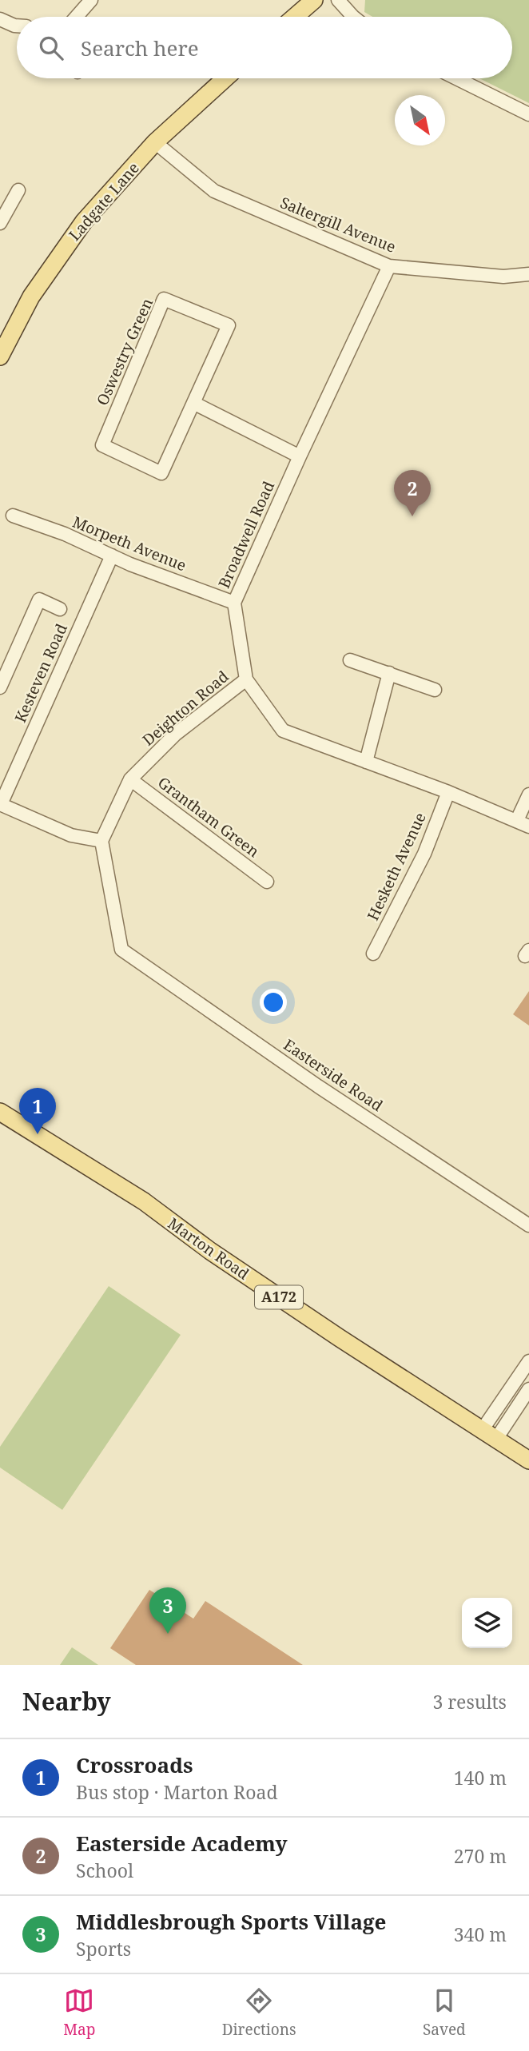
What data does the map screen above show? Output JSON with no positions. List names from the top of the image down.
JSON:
{
  "streets": {
    "main road": ["Ladgate Lane", "Marton Road", "A172"],
    "street": [
      "Saltergill Avenue",
      "Oswestry Green",
      "Broadwell Road",
      "Morpeth Avenue",
      "Kesteven Road",
      "Deighton Road",
      "Grantham Green",
      "Hesketh Avenue",
      "Easterside Road"
    ]
  },
  "crossings": [
    ["Ladgate Lane", "Saltergill Avenue"],
    ["Saltergill Avenue", "Broadwell Road"],
    ["Broadwell Road", "Morpeth Avenue"],
    ["Broadwell Road", "Deighton Road"],
    ["Broadwell Road", "Hesketh Avenue"],
    ["Morpeth Avenue", "Kesteven Road"],
    ["Deighton Road", "Grantham Green"],
    ["Deighton Road", "Easterside Road"]
  ],
  "north": "bottom right",
  "page": {
    "search": "Search here",
    "pins": ["2", "1", "3"],
    "heading": ["Nearby", "3 results"],
    "list": [
      {
        "mark": "1",
        "name": "Crossroads",
        "note": "Bus stop · Marton Road",
        "value": "140 m"
      },
      {
        "mark": "2",
        "name": "Easterside Academy",
        "note": "School",
        "value": "270 m"
      },
      {
        "mark": "3",
        "name": "Middlesbrough Sports Village",
        "note": "Sports",
        "value": "340 m"
      }
    ],
    "nav": ["Map", "Directions", "Saved"]
  }
}
